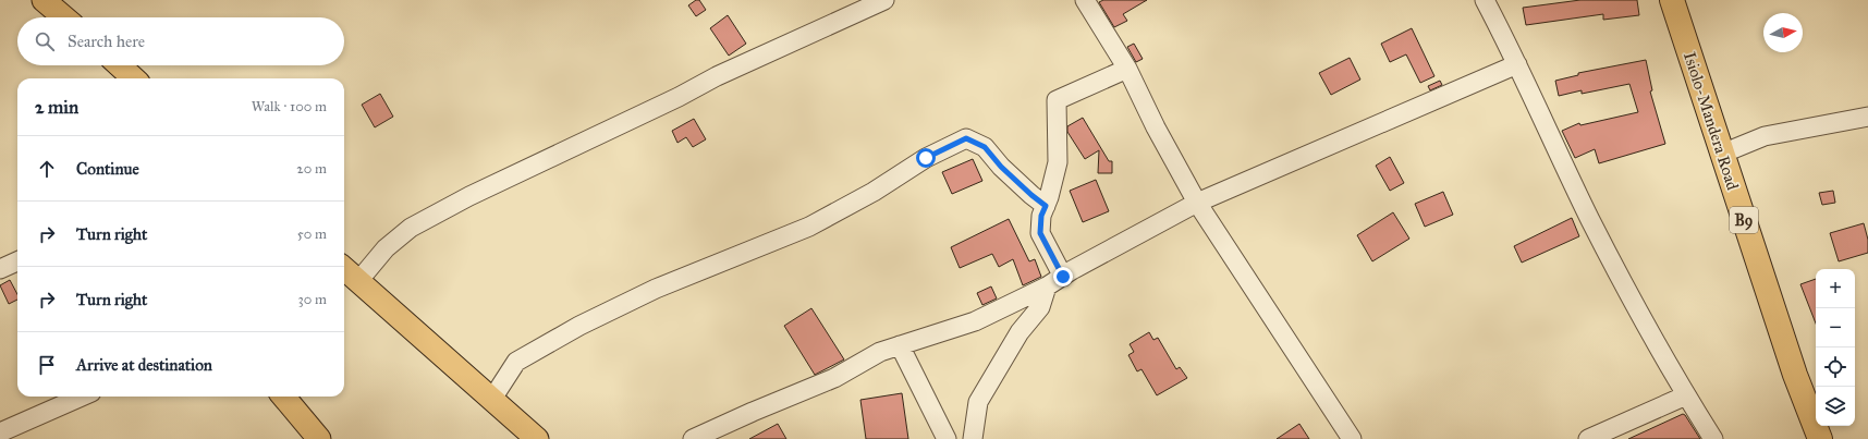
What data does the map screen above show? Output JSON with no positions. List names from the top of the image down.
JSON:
{
  "streets": {
    "highway": ["Isiolo-Mandera Road", "B9"]
  },
  "north": "right",
  "page": {
    "search": "Search here",
    "heading": ["2 min", "Walk · 100 m"],
    "list": [
      ["Continue", "20 m"],
      ["Turn right", "50 m"],
      ["Turn right", "30 m"],
      "Arrive at destination"
    ],
    "map_buttons": ["+", "−"]
  }
}
